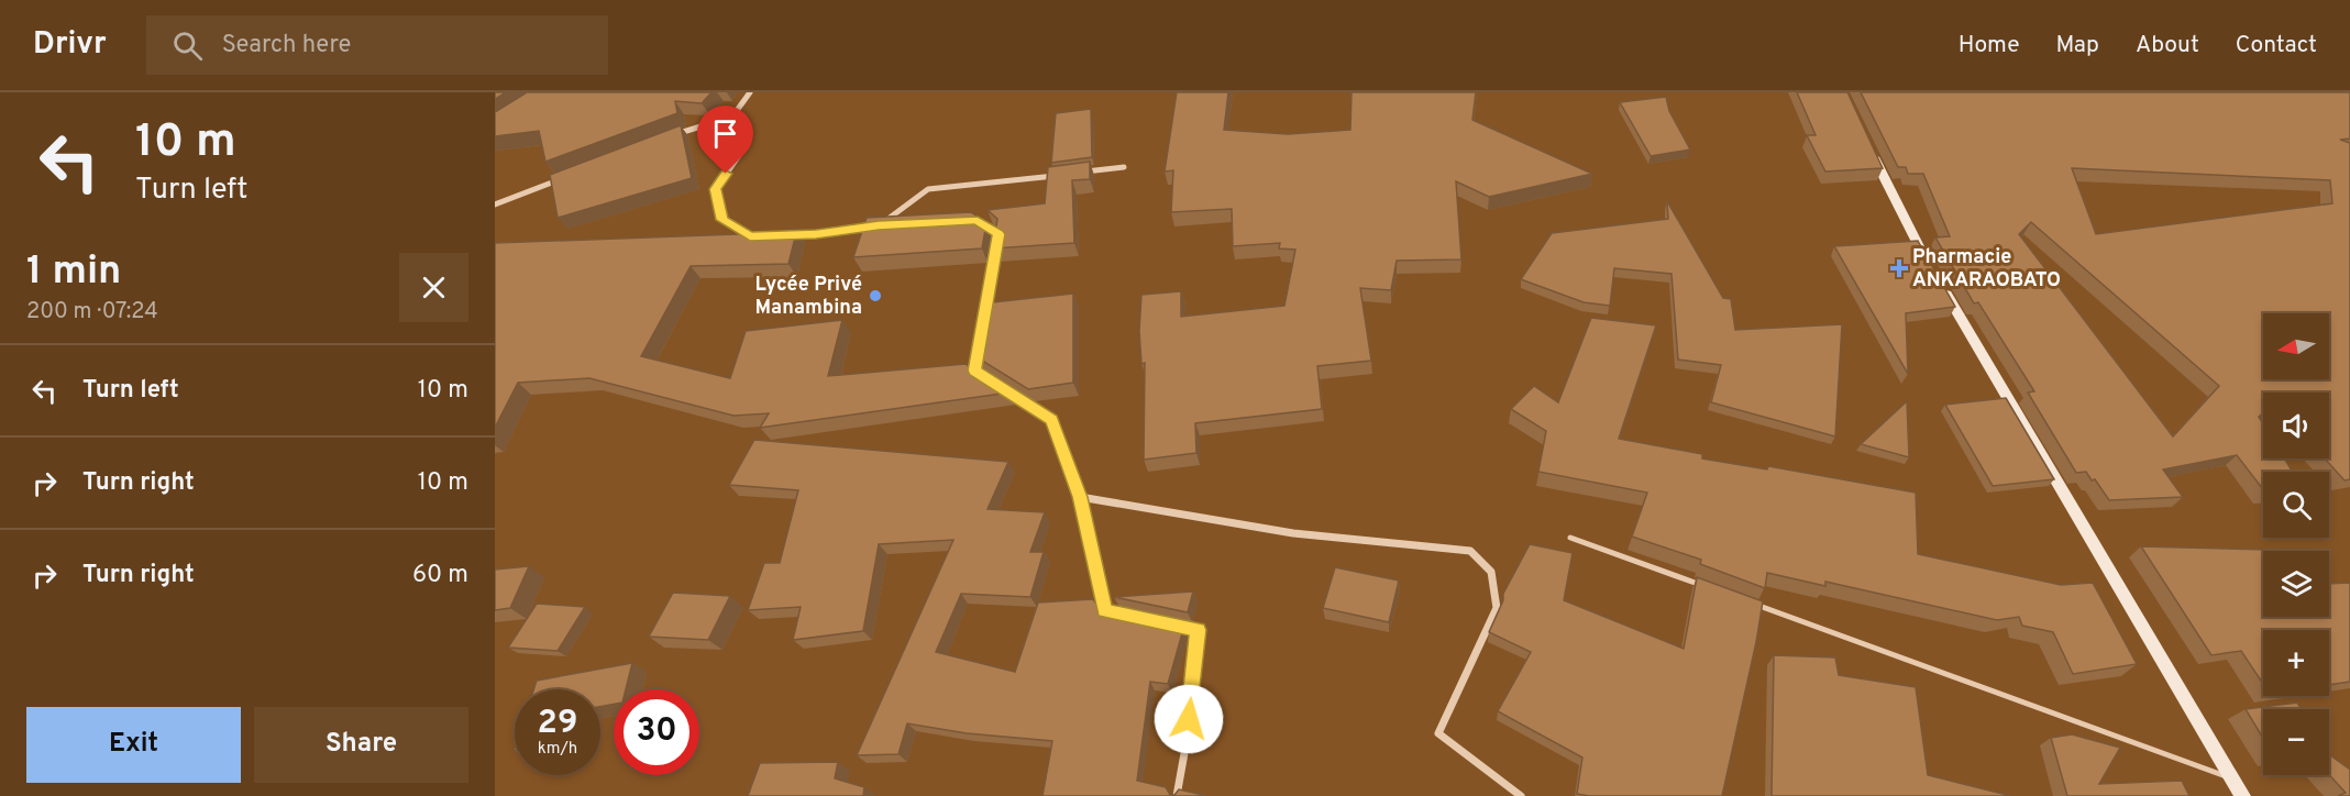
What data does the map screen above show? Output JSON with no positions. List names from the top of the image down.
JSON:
{
  "places": {
    "health": ["Pharmacie ANKARAOBATO"],
    "other": ["Lycée Privé Manambina"]
  },
  "north": "left",
  "page": {
    "header": "Drivr",
    "search": "Search here",
    "nav": [
      "Home",
      "Map",
      "About",
      "Contact"
    ],
    "turn": ["10 m", "Turn left"],
    "heading": ["1 min", "200 m · 07:24"],
    "map_buttons": ["+", "−"],
    "list": [
      {
        "name": "Turn left",
        "value": "10 m"
      },
      {
        "name": "Turn right",
        "value": "10 m"
      },
      {
        "name": "Turn right",
        "value": "60 m"
      }
    ],
    "speed": "29 km/h",
    "limit": "30",
    "buttons": ["Exit", "Share"]
  }
}
